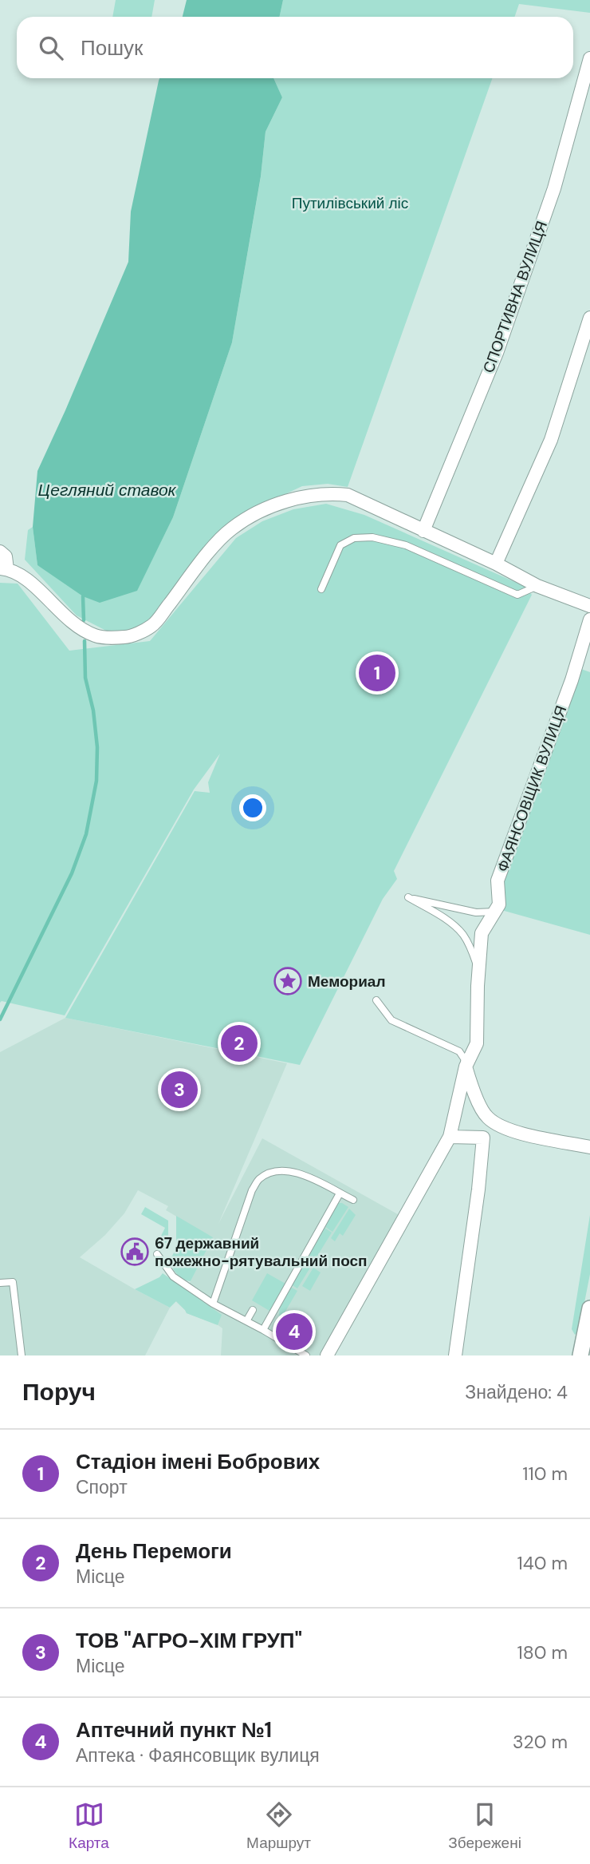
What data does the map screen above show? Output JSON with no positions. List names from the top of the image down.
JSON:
{
  "streets": {
    "street": ["СПОРТИВНА ВУЛИЦЯ", "ФАЯНСОВЩИК ВУЛИЦЯ"]
  },
  "water": ["Цегляний ставок"],
  "parks": ["Путилівський ліс"],
  "places": {
    "place": ["Мемориал"],
    "public building": ["67 державний пожежно-рятувальний посп"]
  },
  "page": {
    "search": "Пошук",
    "pins": [
      "1",
      "2",
      "3",
      "4"
    ],
    "heading": ["Поруч", "Знайдено: 4"],
    "list": [
      {
        "mark": "1",
        "name": "Стадіон імені Бобрових",
        "note": "Спорт",
        "value": "110 m"
      },
      {
        "mark": "2",
        "name": "День Перемоги",
        "note": "Місце",
        "value": "140 m"
      },
      {
        "mark": "3",
        "name": "ТОВ \"АГРО-ХІМ ГРУП\"",
        "note": "Місце",
        "value": "180 m"
      },
      {
        "mark": "4",
        "name": "Аптечний пункт №1",
        "note": "Аптека · Фаянсовщик вулиця",
        "value": "320 m"
      }
    ],
    "nav": ["Карта", "Маршрут", "Збережені"]
  }
}
